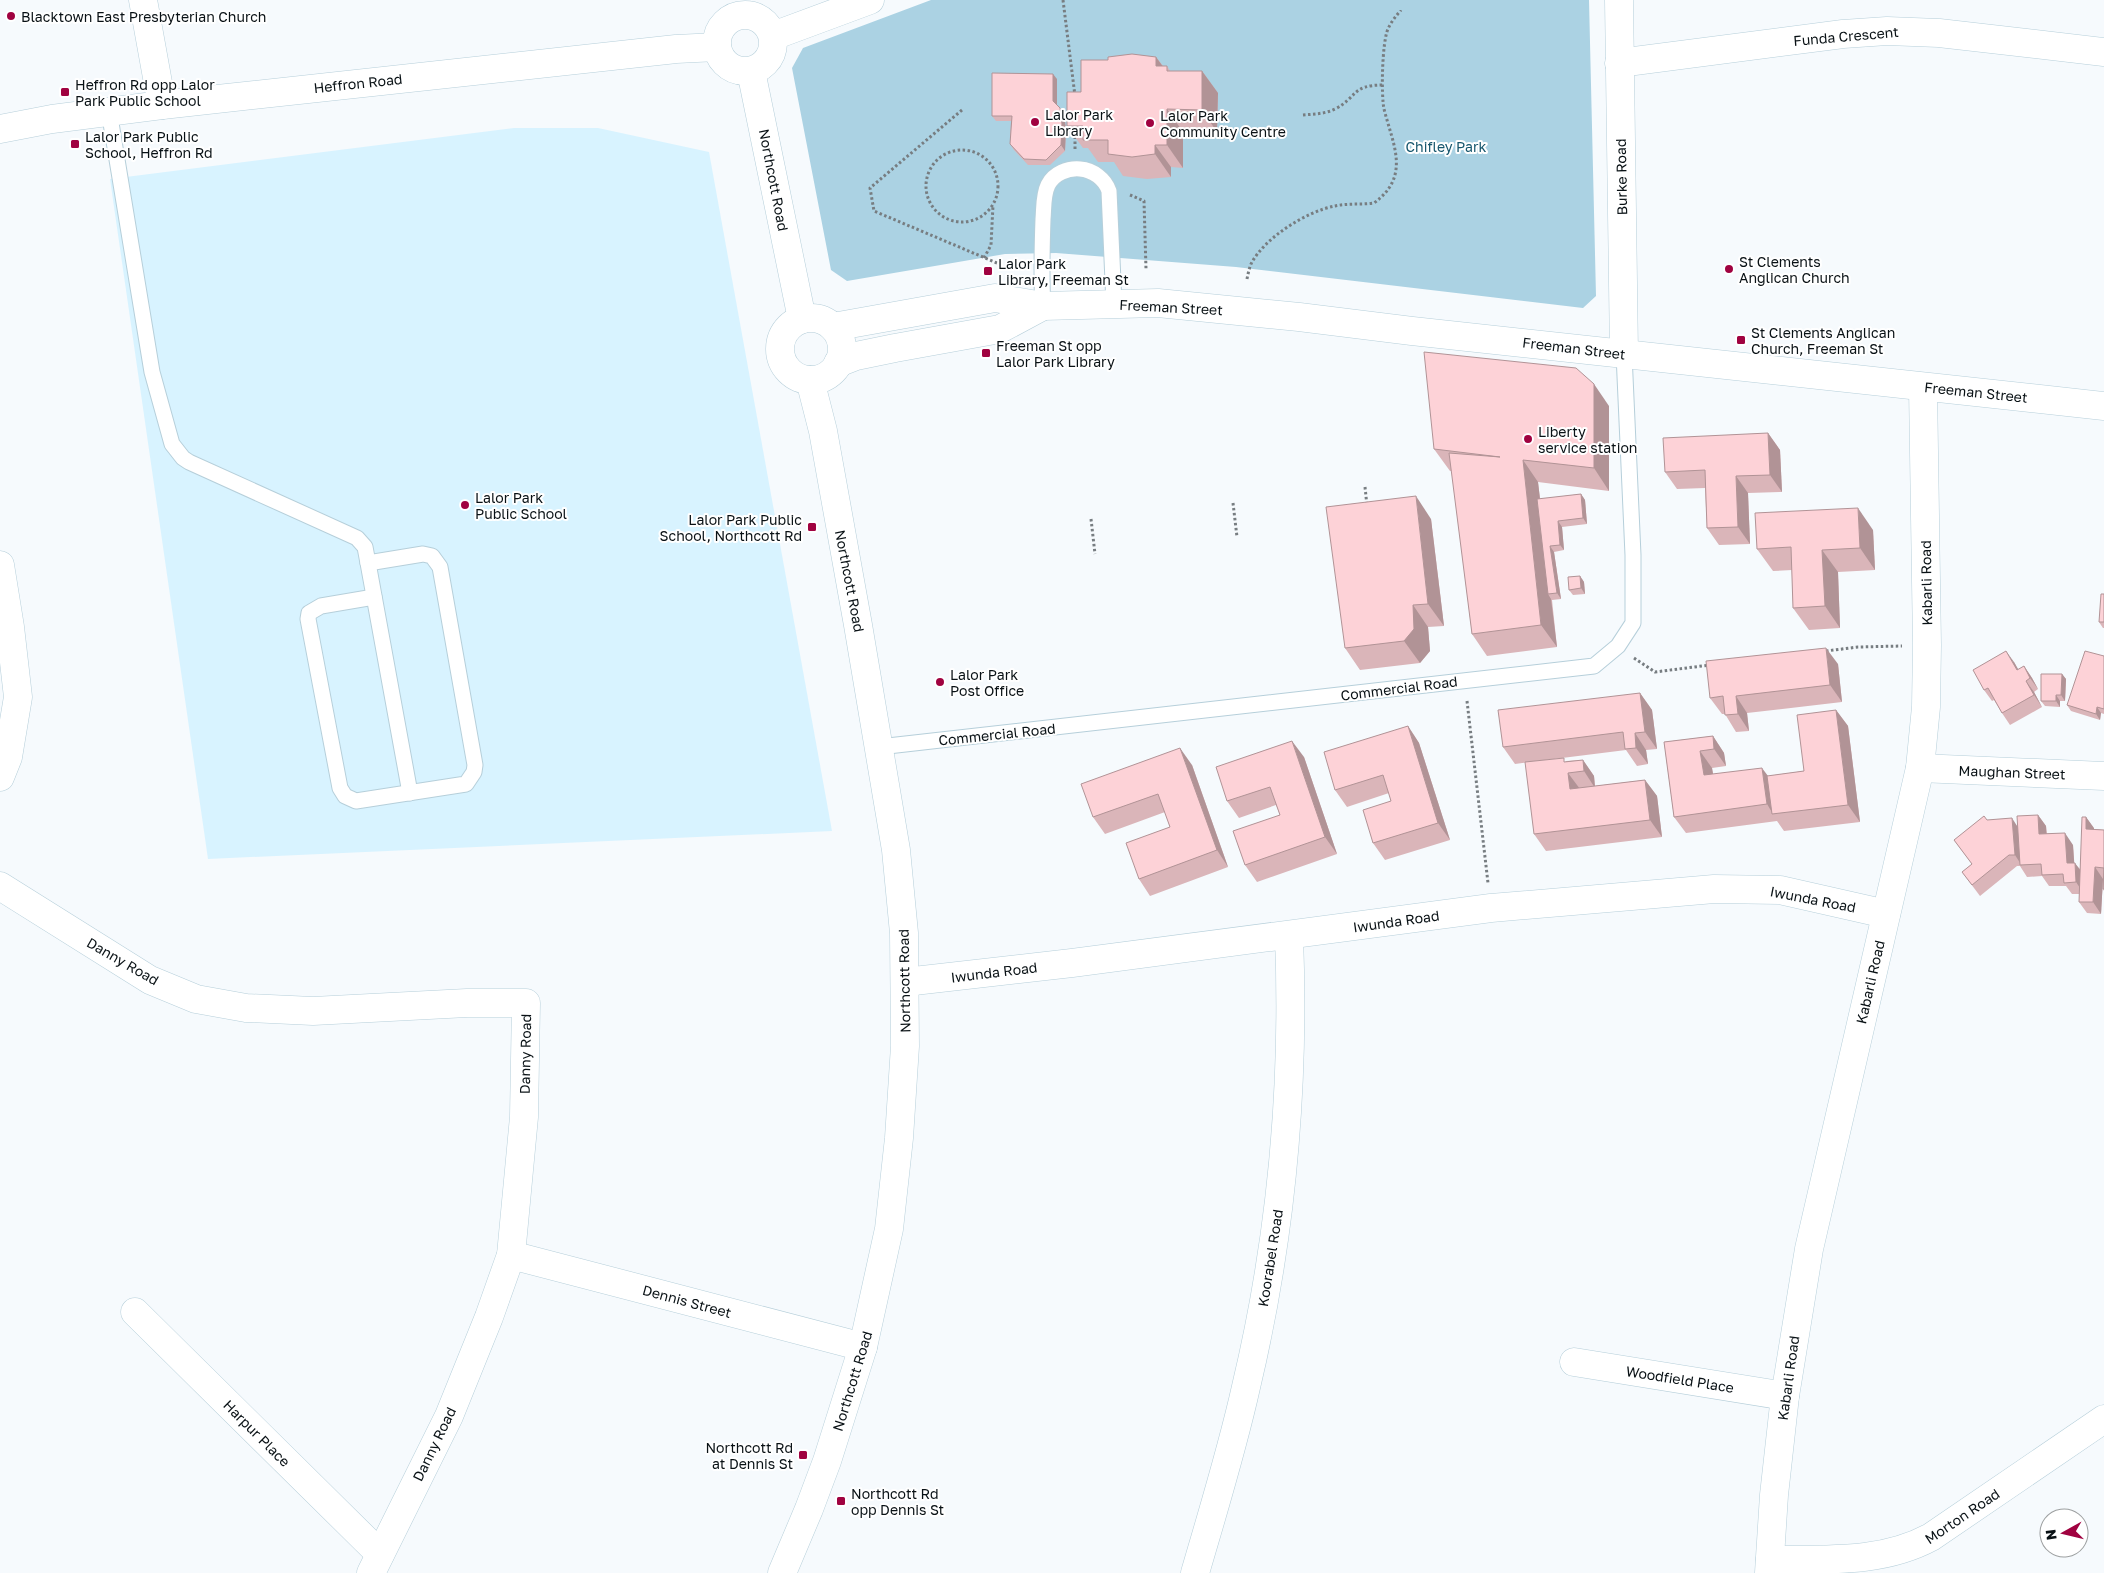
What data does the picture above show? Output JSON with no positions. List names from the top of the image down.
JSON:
{
  "streets": {
    "street": [
      "Funda Crescent",
      "Heffron Road",
      "Burke Road",
      "Northcott Road",
      "Freeman Street",
      "Kabarli Road",
      "Maughan Street",
      "Iwunda Road",
      "Danny Road",
      "Koorabel Road",
      "Dennis Street",
      "Woodfield Place",
      "Harpur Place",
      "Morton Road"
    ],
    "lane": ["Commercial Road"]
  },
  "crossings": [
    ["Funda Crescent", "Burke Road"],
    ["Heffron Road", "Northcott Road"],
    ["Burke Road", "Freeman Street"],
    ["Burke Road", "Commercial Road"],
    ["Northcott Road", "Freeman Street"],
    ["Northcott Road", "Commercial Road"],
    ["Northcott Road", "Iwunda Road"],
    ["Northcott Road", "Dennis Street"],
    ["Freeman Street", "Kabarli Road"],
    ["Freeman Street", "Commercial Road"],
    ["Kabarli Road", "Maughan Street"],
    ["Kabarli Road", "Iwunda Road"],
    ["Kabarli Road", "Woodfield Place"],
    ["Kabarli Road", "Morton Road"],
    ["Iwunda Road", "Koorabel Road"],
    ["Danny Road", "Dennis Street"],
    ["Danny Road", "Harpur Place"]
  ],
  "parks": ["Chifley Park"],
  "places": {
    "other": [
      "Blacktown East Presbyterian Church",
      "Lalor Park Library",
      "Lalor Park Community Centre",
      "St Clements Anglican Church",
      "Liberty service station",
      "Lalor Park Public School",
      "Lalor Park Post Office"
    ],
    "transit": [
      "Heffron Rd opp Lalor Park Public School",
      "Lalor Park Public School, Heffron Rd",
      "Lalor Park Library, Freeman St",
      "St Clements Anglican Church, Freeman St",
      "Freeman St opp Lalor Park Library",
      "Lalor Park Public School, Northcott Rd",
      "Northcott Rd at Dennis St",
      "Northcott Rd opp Dennis St"
    ]
  },
  "north": "left"
}
